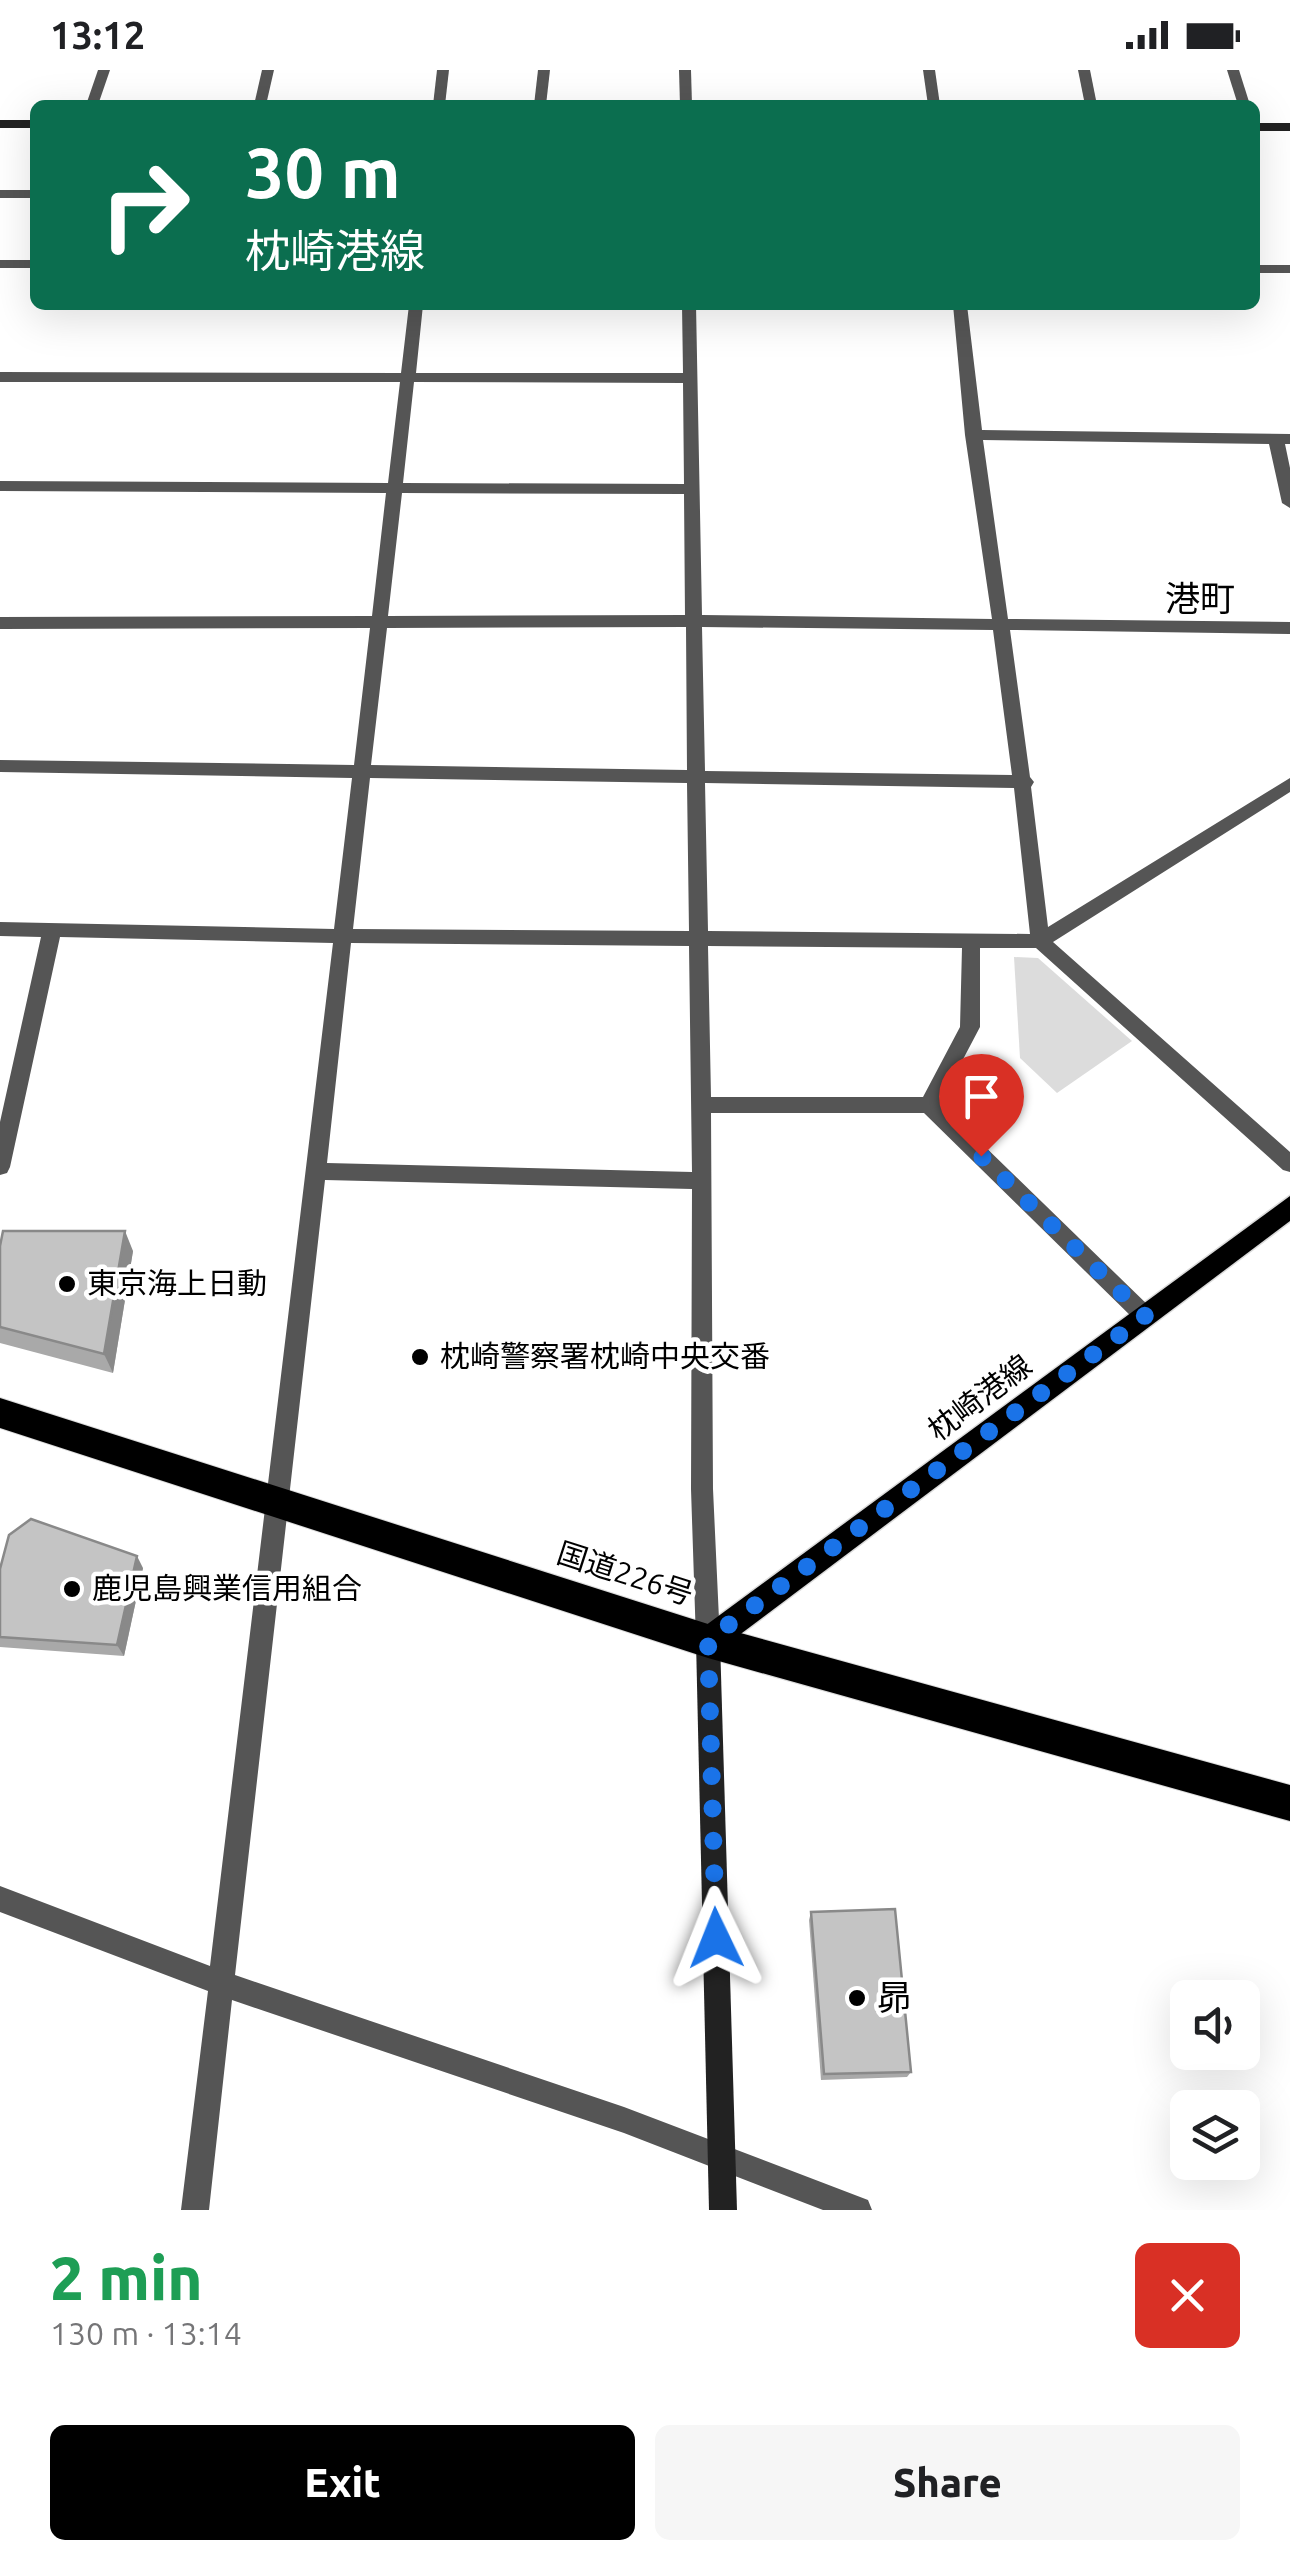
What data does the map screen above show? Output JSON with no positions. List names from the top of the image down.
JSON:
{
  "streets": {
    "highway": ["国道226号"],
    "main road": ["枕崎港線"]
  },
  "crossings": [
    ["枕崎港線", "国道226号"]
  ],
  "districts": ["港町"],
  "places": [
    "東京海上日動",
    "枕崎警察署枕崎中央交番",
    "鹿児島興業信用組合",
    "昴"
  ],
  "page": {
    "status": "13:12",
    "turn": ["30 m", "枕崎港線"],
    "heading": ["2 min", "130 m · 13:14"],
    "buttons": ["Exit", "Share"]
  }
}
